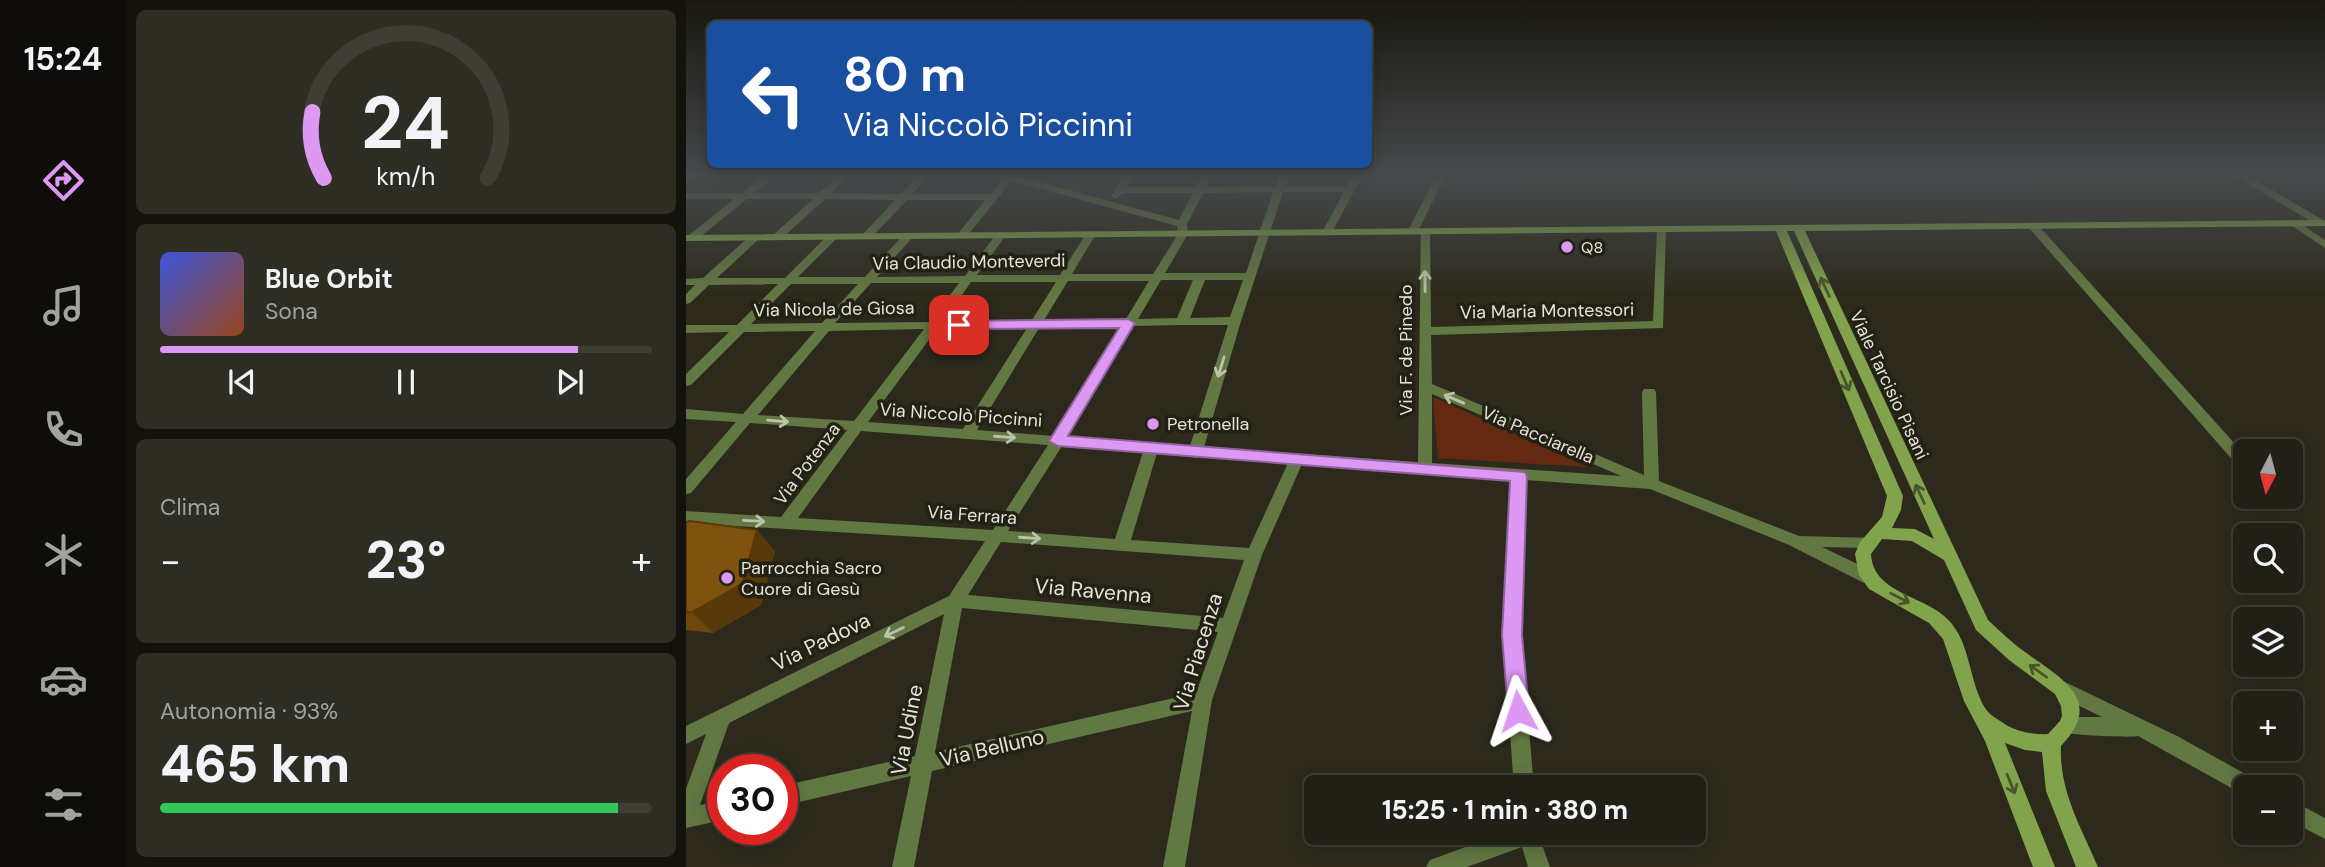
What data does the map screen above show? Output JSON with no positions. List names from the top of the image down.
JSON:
{
  "streets": {
    "main road": ["Viale Tarcisio Pisani"],
    "street": [
      "Via Claudio Monteverdi",
      "Via Nicola de Giosa",
      "Via Maria Montessori",
      "Via F. de Pinedo",
      "Via Niccolò Piccinni",
      "Via Pacciarella",
      "Via Potenza",
      "Via Ferrara",
      "Via Ravenna",
      "Via Padova",
      "Via Piacenza",
      "Via Udine",
      "Via Belluno"
    ]
  },
  "crossings": [
    ["Via Claudio Monteverdi", "Via Potenza"],
    ["Via Claudio Monteverdi", "Via Padova"],
    ["Via Nicola de Giosa", "Via Potenza"],
    ["Via Nicola de Giosa", "Via Padova"],
    ["Via Maria Montessori", "Via F. de Pinedo"],
    ["Via F. de Pinedo", "Via Niccolò Piccinni"],
    ["Via F. de Pinedo", "Via Pacciarella"],
    ["Via Niccolò Piccinni", "Via Pacciarella"],
    ["Via Niccolò Piccinni", "Via Potenza"],
    ["Via Niccolò Piccinni", "Via Padova"],
    ["Via Niccolò Piccinni", "Via Piacenza"],
    ["Via Potenza", "Via Ferrara"],
    ["Via Ferrara", "Via Padova"],
    ["Via Ferrara", "Via Piacenza"],
    ["Via Ravenna", "Via Padova"],
    ["Via Ravenna", "Via Piacenza"],
    ["Via Ravenna", "Via Udine"],
    ["Via Padova", "Via Udine"],
    ["Via Piacenza", "Via Belluno"],
    ["Via Udine", "Via Belluno"]
  ],
  "one_way": ["Via F. de Pinedo", "Via Pacciarella", "Via Ferrara"],
  "places": ["Q8", "Petronella", "Parrocchia Sacro Cuore di Gesù"],
  "north": "bottom",
  "page": {
    "tabs": "15:24",
    "turn": ["80 m", "Via Niccolò Piccinni"],
    "song": ["Blue Orbit", "Sona"],
    "tile": [
      "Clima",
      ["Autonomia · 93%", "465 km"]
    ],
    "map_buttons": ["+", "−"],
    "heat": ["−", "23°", "+"],
    "limit": "30",
    "trip": "15:25 · 1 min · 380 m",
    "gauge": ["24", "km/h"]
  }
}
